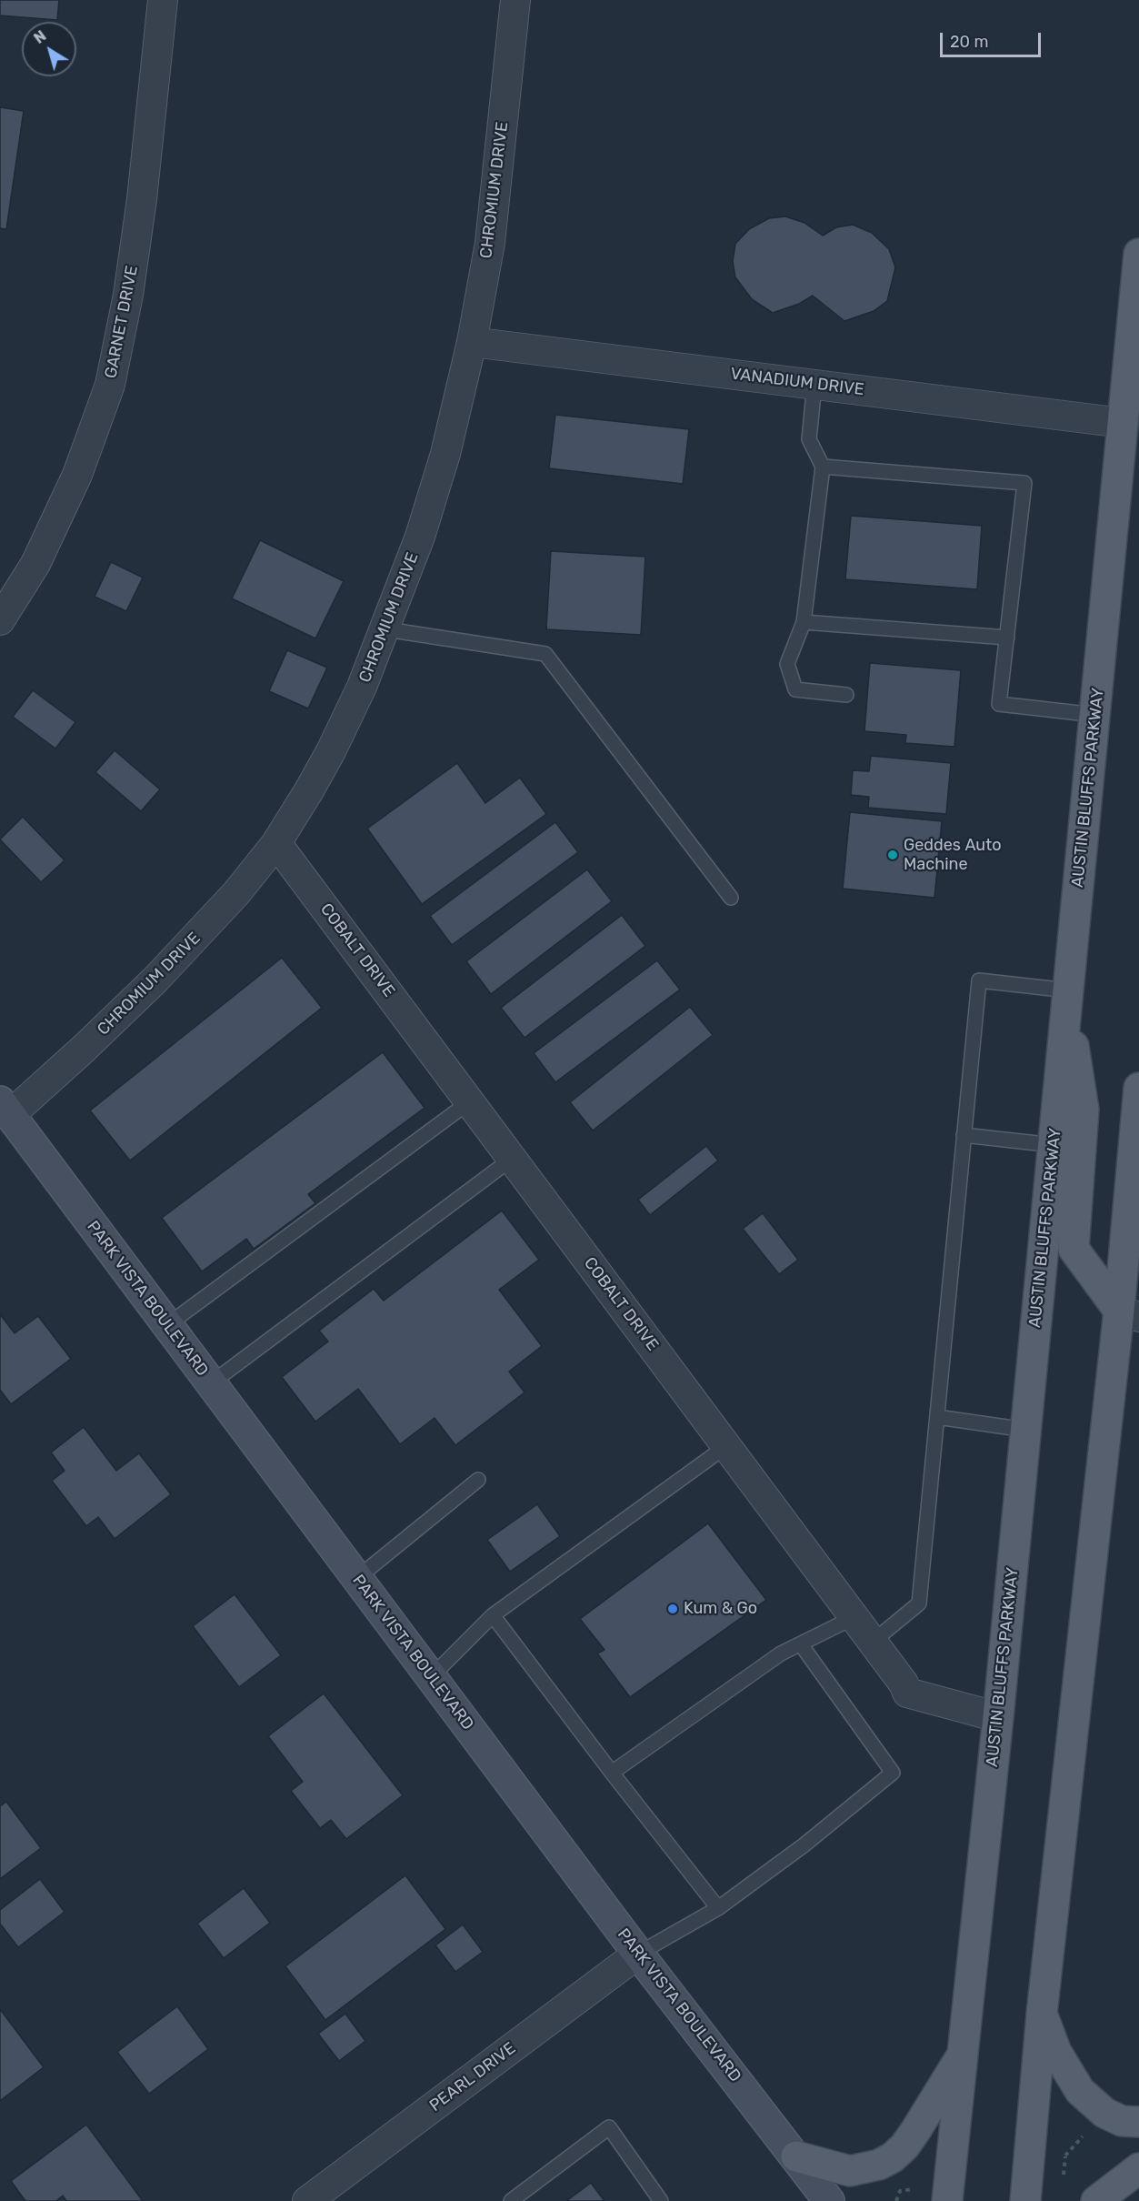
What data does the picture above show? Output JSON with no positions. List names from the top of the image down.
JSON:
{
  "streets": {
    "main road": ["AUSTIN BLUFFS PARKWAY"],
    "street": [
      "CHROMIUM DRIVE",
      "GARNET DRIVE",
      "VANADIUM DRIVE",
      "COBALT DRIVE",
      "PARK VISTA BOULEVARD",
      "PEARL DRIVE"
    ]
  },
  "crossings": [
    ["CHROMIUM DRIVE", "VANADIUM DRIVE"],
    ["CHROMIUM DRIVE", "COBALT DRIVE"],
    ["CHROMIUM DRIVE", "PARK VISTA BOULEVARD"],
    ["VANADIUM DRIVE", "AUSTIN BLUFFS PARKWAY"],
    ["AUSTIN BLUFFS PARKWAY", "COBALT DRIVE"],
    ["PARK VISTA BOULEVARD", "PEARL DRIVE"]
  ],
  "places": ["Geddes Auto Machine", "Kum & Go"],
  "scale_bar": "20 m",
  "north": "top left"
}
